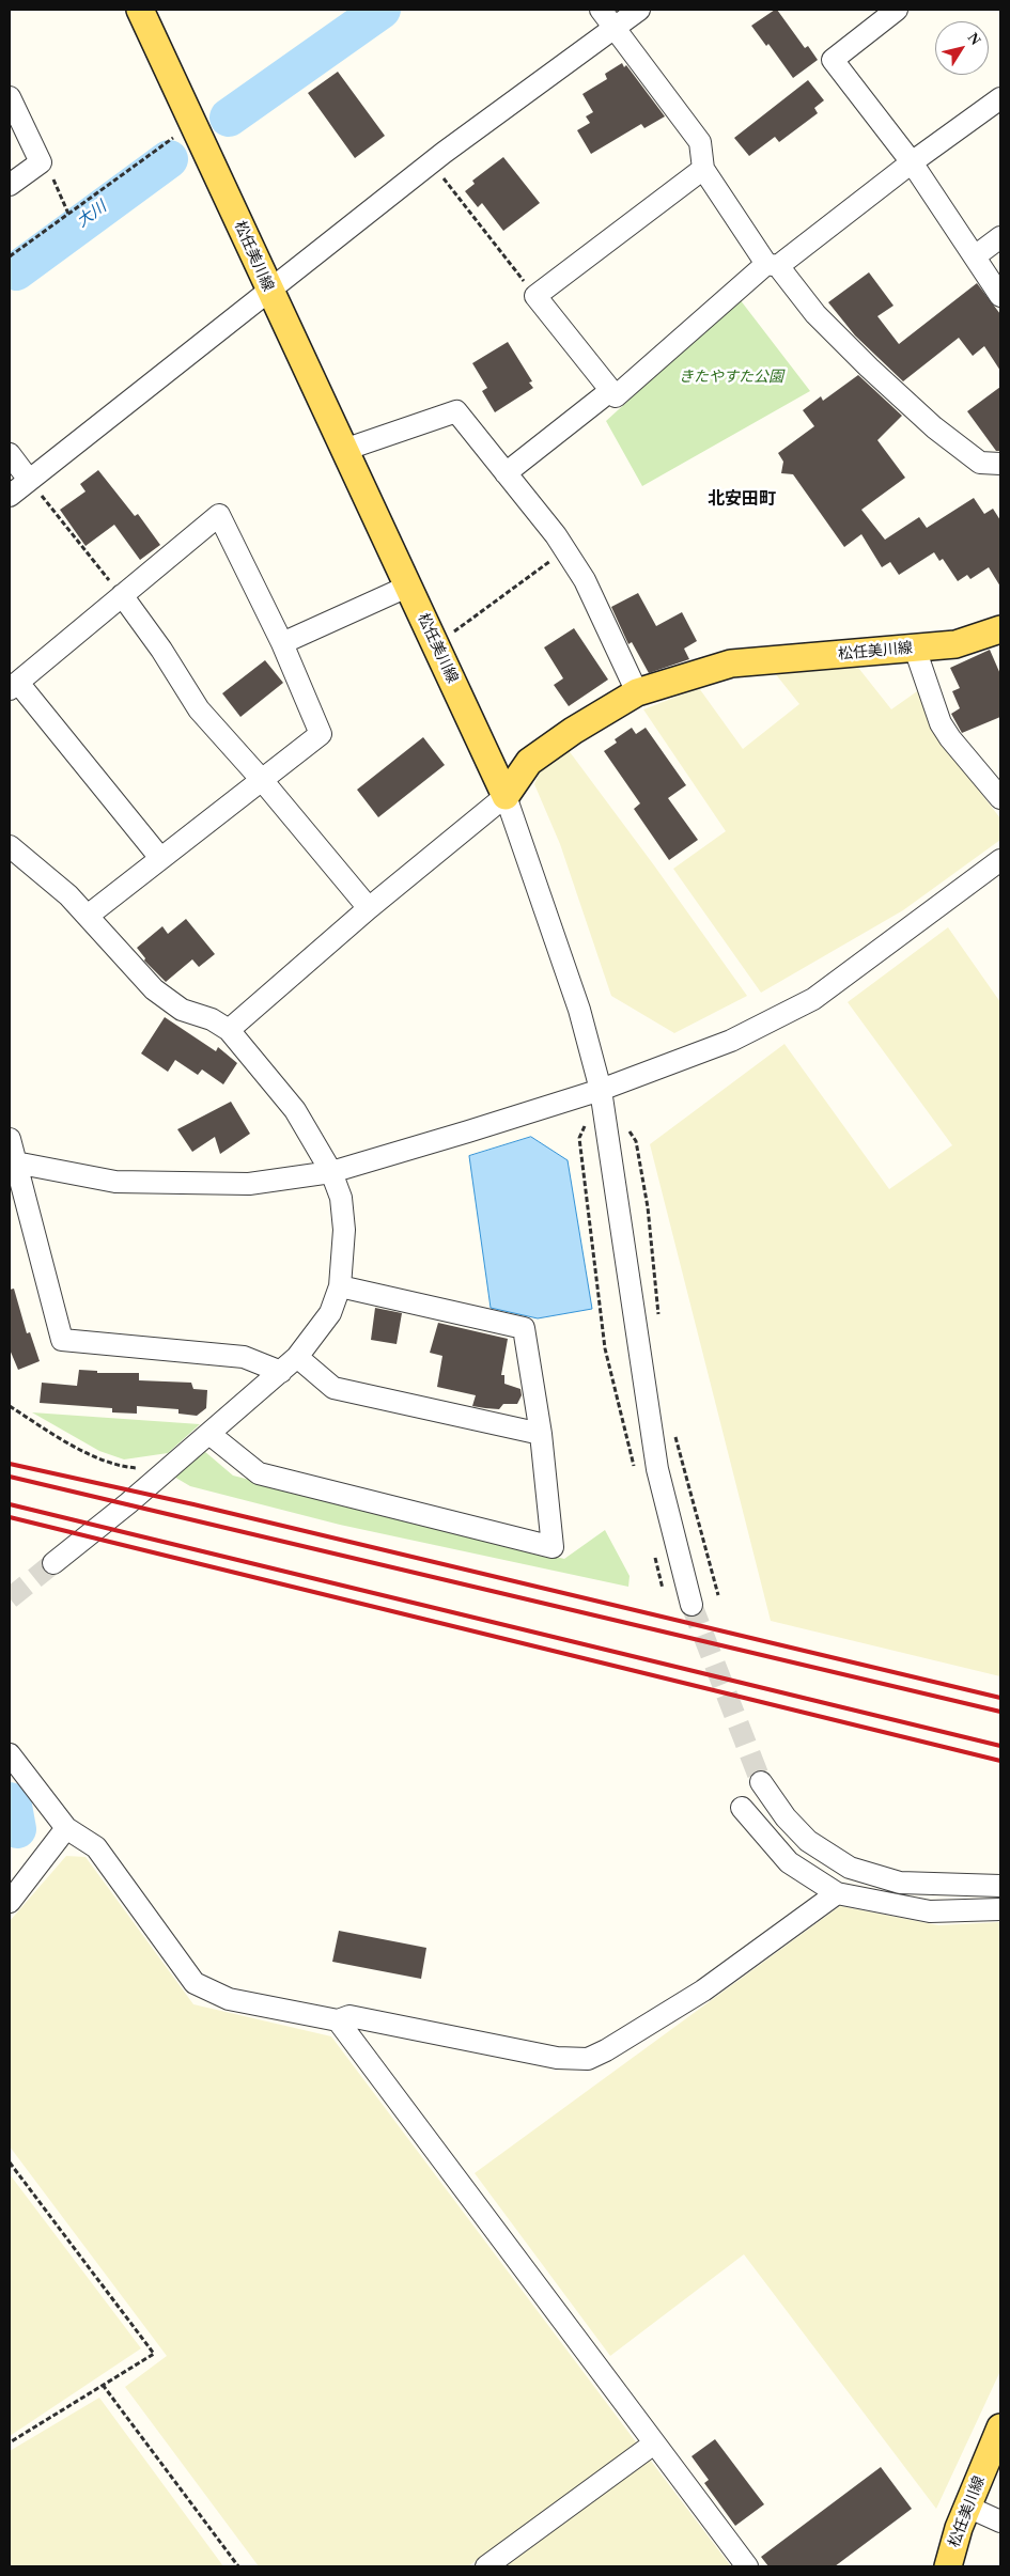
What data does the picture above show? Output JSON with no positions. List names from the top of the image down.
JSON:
{
  "streets": {
    "main road": ["松任美川線"]
  },
  "districts": ["北安田町"],
  "water": ["大川"],
  "parks": ["きたやすた公園"],
  "north": "top right"
}
